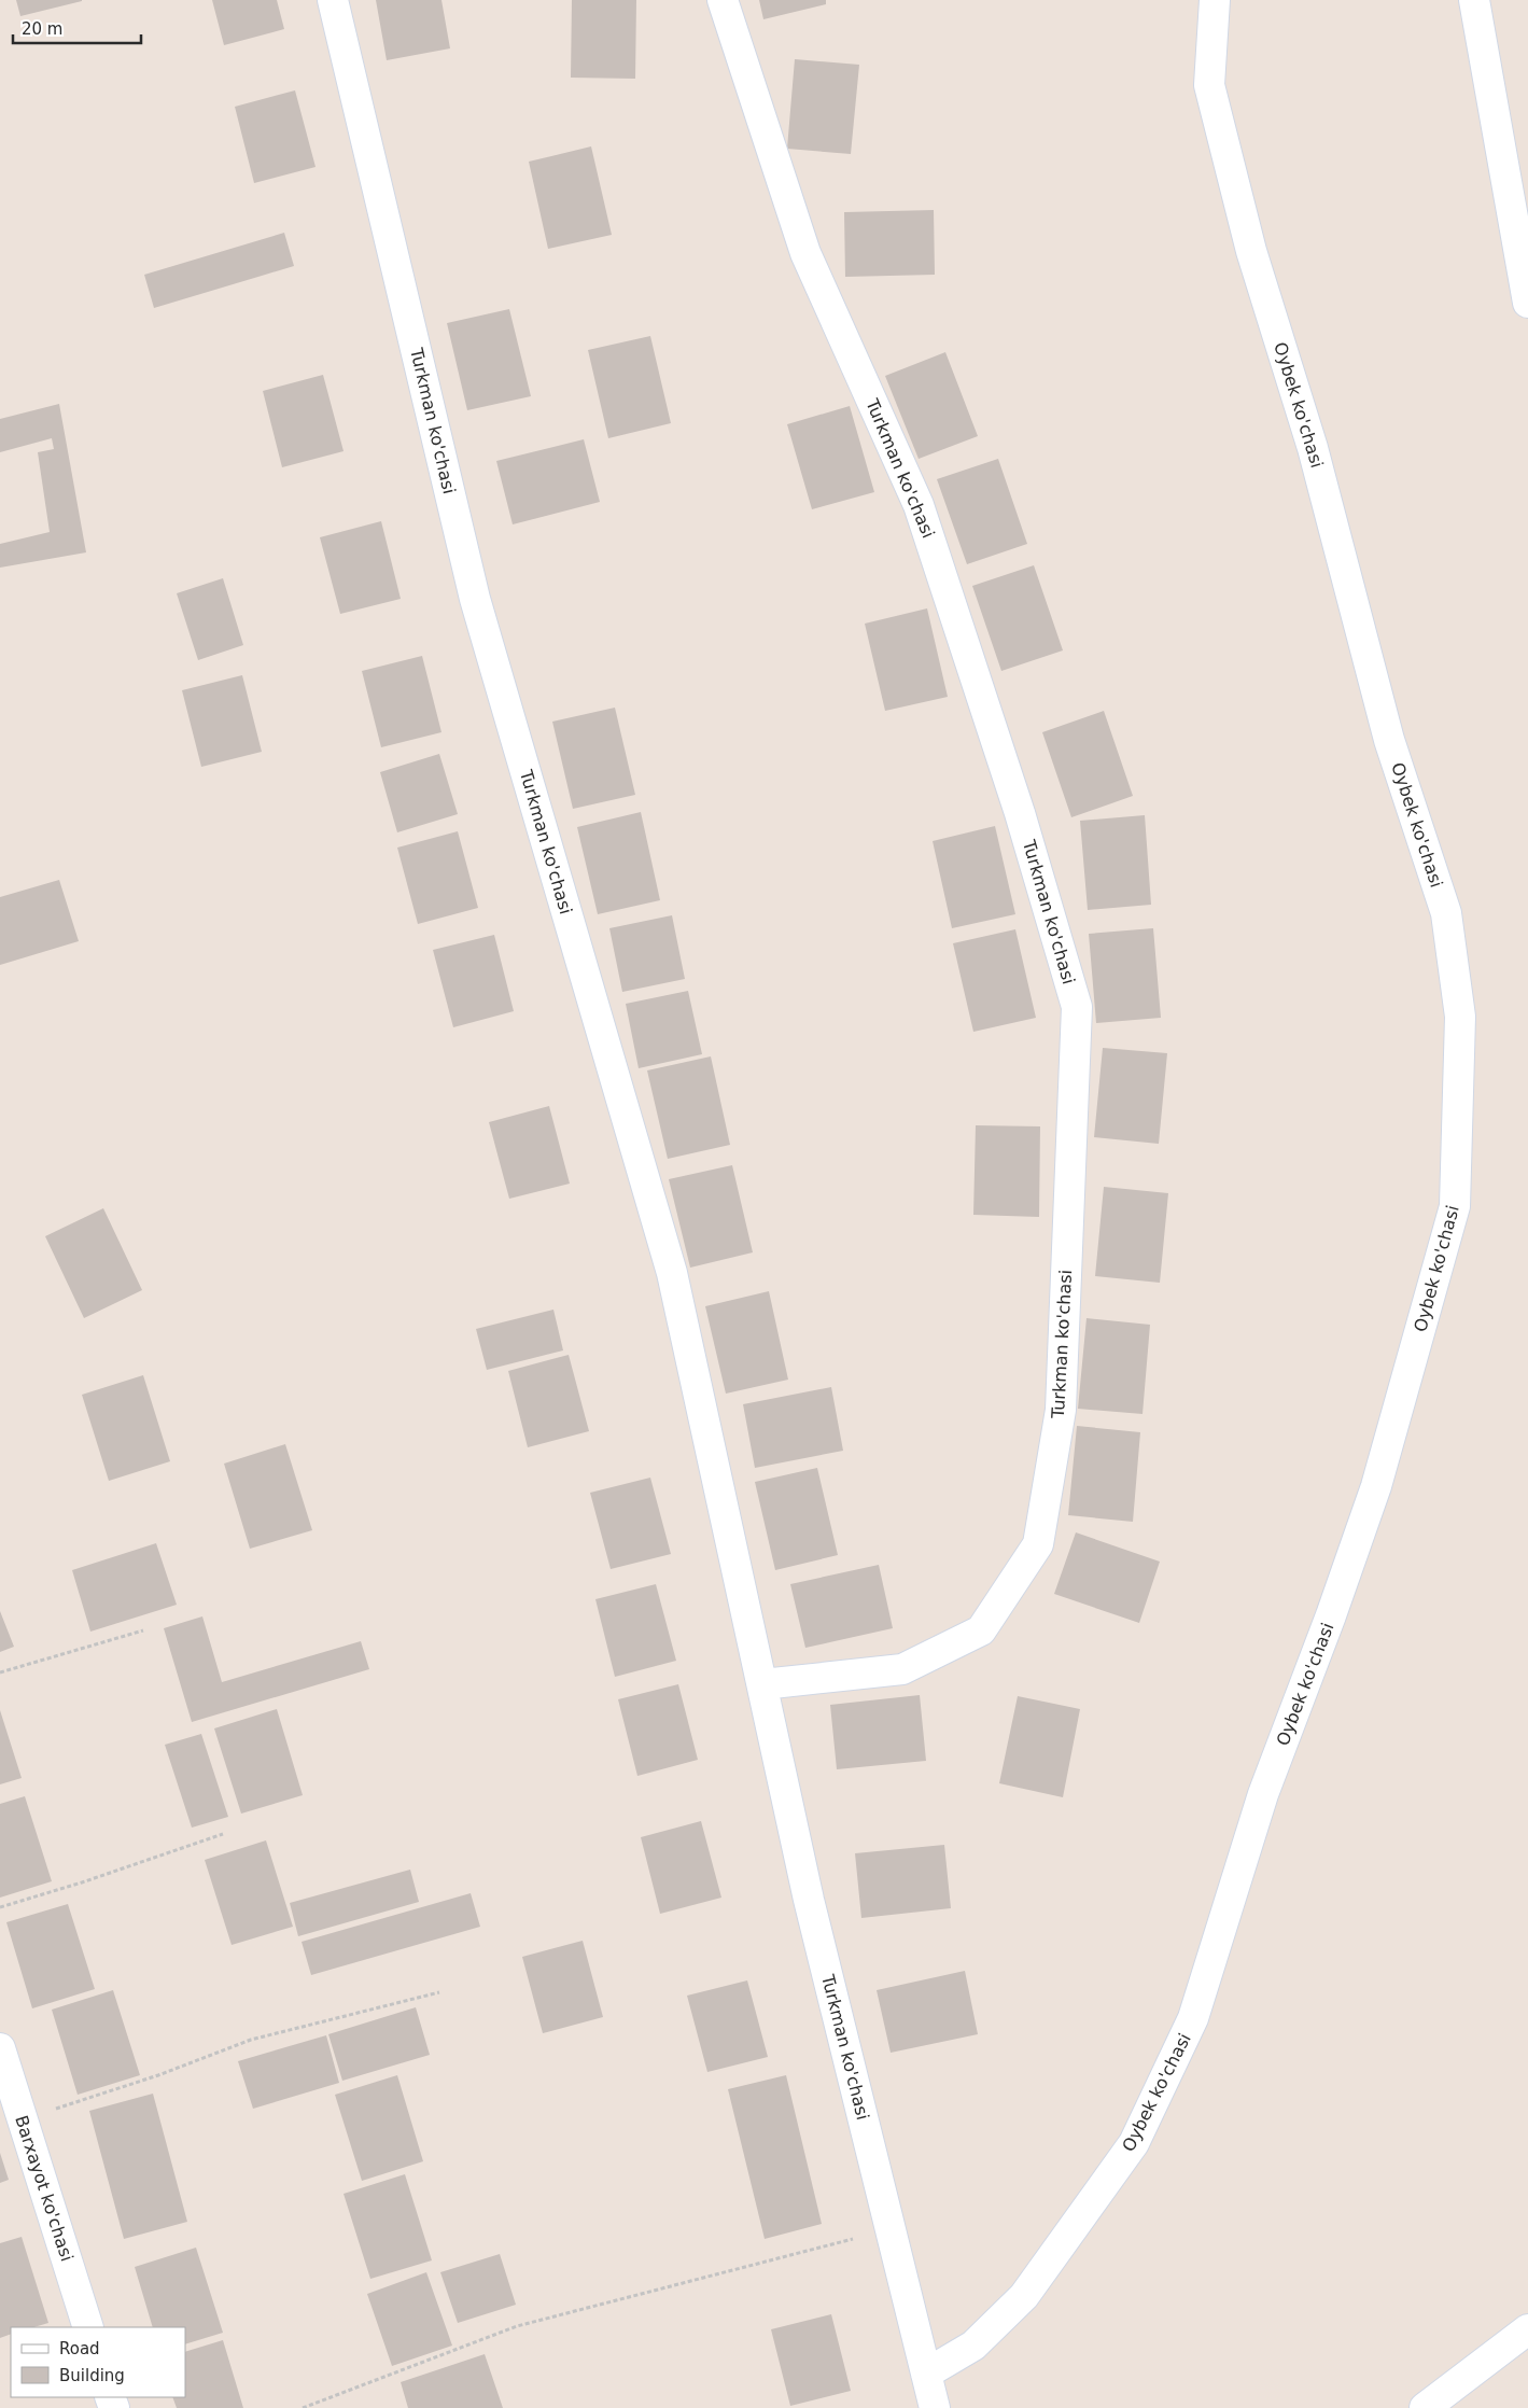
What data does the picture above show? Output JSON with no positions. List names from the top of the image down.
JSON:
{
  "streets": {
    "street": ["Oybek ko'chasi", "Turkman ko'chasi", "Barxayot ko'chasi"]
  },
  "crossings": [
    ["Oybek ko'chasi", "Turkman ko'chasi"]
  ],
  "legend": ["Road", "Building"],
  "scale_bar": "20 m"
}
